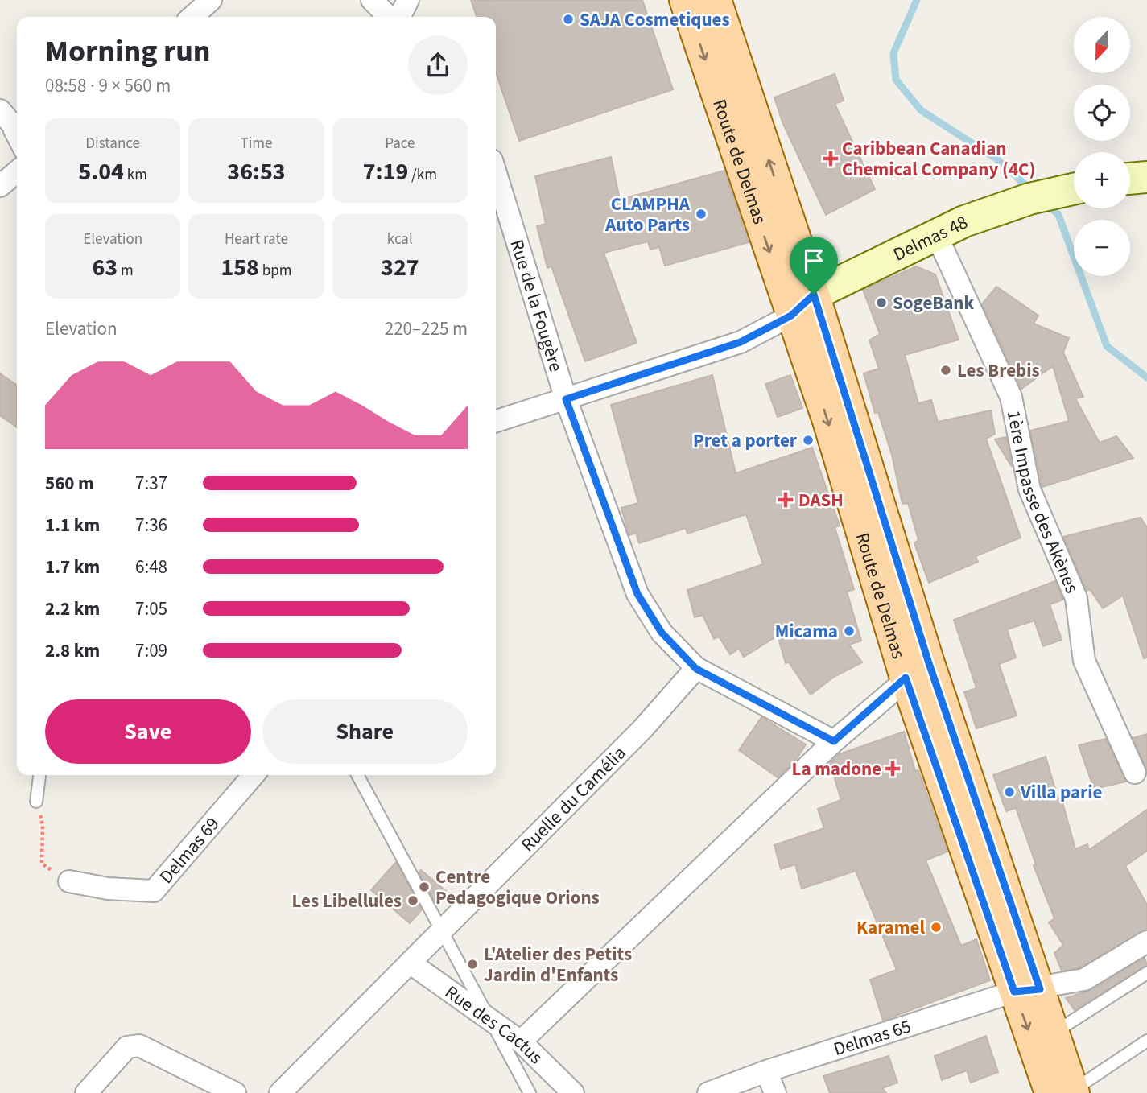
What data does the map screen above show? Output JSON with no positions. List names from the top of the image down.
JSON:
{
  "streets": {
    "main road": ["Route de Delmas"],
    "street": [
      "Delmas 48",
      "Rue de la Fougère",
      "1ère Impasse des Akènes",
      "Ruelle du Camélia",
      "Delmas 69",
      "Rue des Cactus",
      "Delmas 65"
    ]
  },
  "crossings": [
    ["Route de Delmas", "Delmas 48"],
    ["Route de Delmas", "Delmas 65"],
    ["Delmas 48", "1ère Impasse des Akènes"],
    ["Rue de la Fougère", "Ruelle du Camélia"],
    ["Ruelle du Camélia", "Rue des Cactus"]
  ],
  "places": {
    "other": [
      "SAJA Cosmetiques",
      "CLAMPHA Auto Parts",
      "SogeBank",
      "Les Brebis",
      "Pret a porter",
      "Micama",
      "Villa parie",
      "Centre Pedagogique Orions",
      "Les Libellules",
      "Karamel",
      "L'Atelier des Petits Jardin d'Enfants"
    ],
    "health": ["Caribbean Canadian Chemical Company (4C)", "DASH", "La madone"]
  },
  "north": "bottom",
  "page": {
    "map_buttons": ["+", "−"],
    "heading": ["Morning run", "08:58 · 9 × 560 m"],
    "stats": [
      ["Distance", "5.04 km"],
      ["Time", "36:53"],
      ["Pace", "7:19 /km"],
      ["Elevation", "63 m"],
      ["Heart rate", "158 bpm"],
      ["kcal", "327"]
    ],
    "chart": ["Elevation", "220–225 m"],
    "list": [
      {
        "name": "560 m",
        "note": "7:37"
      },
      {
        "name": "1.1 km",
        "note": "7:36"
      },
      {
        "name": "1.7 km",
        "note": "6:48"
      },
      {
        "name": "2.2 km",
        "note": "7:05"
      },
      {
        "name": "2.8 km",
        "note": "7:09"
      }
    ],
    "buttons": ["Save", "Share"]
  }
}
